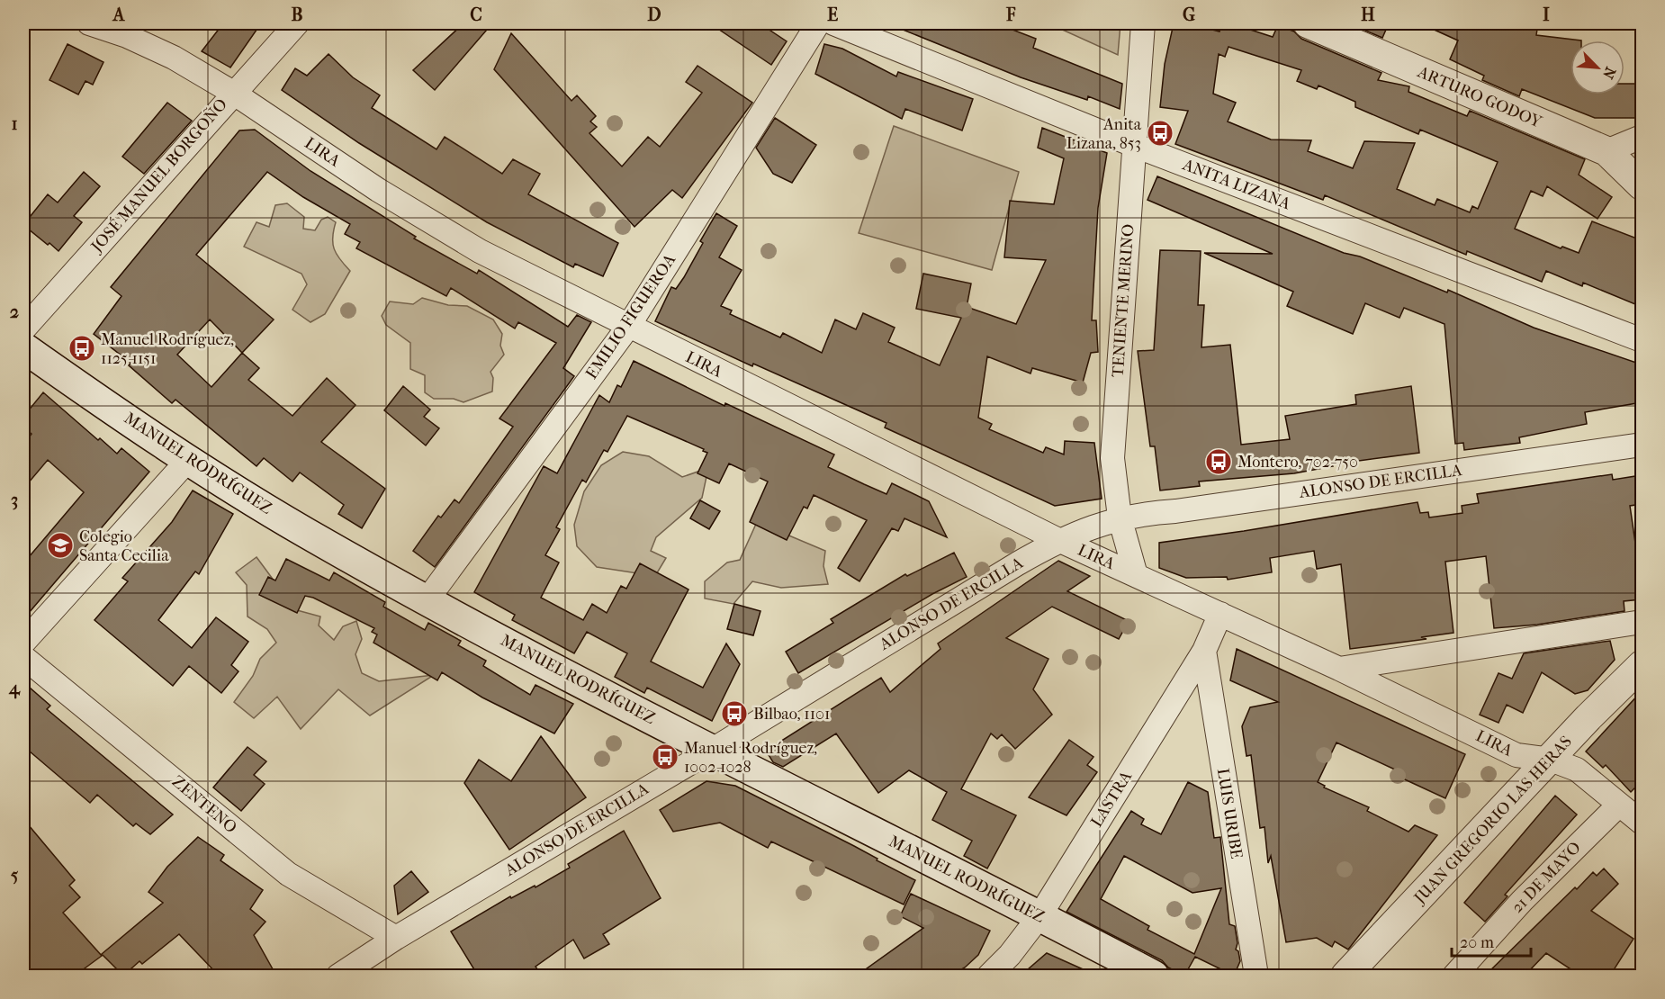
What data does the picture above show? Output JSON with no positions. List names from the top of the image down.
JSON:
{
  "streets": {
    "main road": ["MANUEL RODRÍGUEZ"],
    "street": [
      "ARTURO GODOY",
      "LIRA",
      "JOSÉ MANUEL BORGOÑO",
      "ANITA LIZANA",
      "TENIENTE MERINO",
      "EMILIO FIGUEROA",
      "ALONSO DE ERCILLA",
      "LASTRA",
      "ZENTENO",
      "LUIS URIBE",
      "JUAN GREGORIO LAS HERAS",
      "21 DE MAYO"
    ]
  },
  "crossings": [
    ["LIRA", "JOSÉ MANUEL BORGOÑO"],
    ["LIRA", "TENIENTE MERINO"],
    ["LIRA", "EMILIO FIGUEROA"],
    ["LIRA", "ALONSO DE ERCILLA"],
    ["LIRA", "LASTRA"],
    ["LIRA", "JUAN GREGORIO LAS HERAS"],
    ["LIRA", "21 DE MAYO"],
    ["JOSÉ MANUEL BORGOÑO", "MANUEL RODRÍGUEZ"],
    ["ANITA LIZANA", "TENIENTE MERINO"],
    ["TENIENTE MERINO", "ALONSO DE ERCILLA"],
    ["EMILIO FIGUEROA", "MANUEL RODRÍGUEZ"],
    ["MANUEL RODRÍGUEZ", "ALONSO DE ERCILLA"],
    ["MANUEL RODRÍGUEZ", "LASTRA"],
    ["ALONSO DE ERCILLA", "ZENTENO"],
    ["LASTRA", "LUIS URIBE"]
  ],
  "places": {
    "bus stop": [
      "Anita Lizana, 853",
      "Manuel Rodríguez, 1125-1151",
      "Montero, 702-750",
      "Bilbao, 1101",
      "Manuel Rodríguez, 1002-1028"
    ],
    "school or university": ["Colegio Santa Cecilia"]
  },
  "scale_bar": "20 m",
  "north": "bottom right",
  "grid": {
    "columns": [
      "A",
      "B",
      "C",
      "D",
      "E",
      "F",
      "G",
      "H",
      "I"
    ],
    "rows": [
      "1",
      "2",
      "3",
      "4",
      "5"
    ]
  }
}
